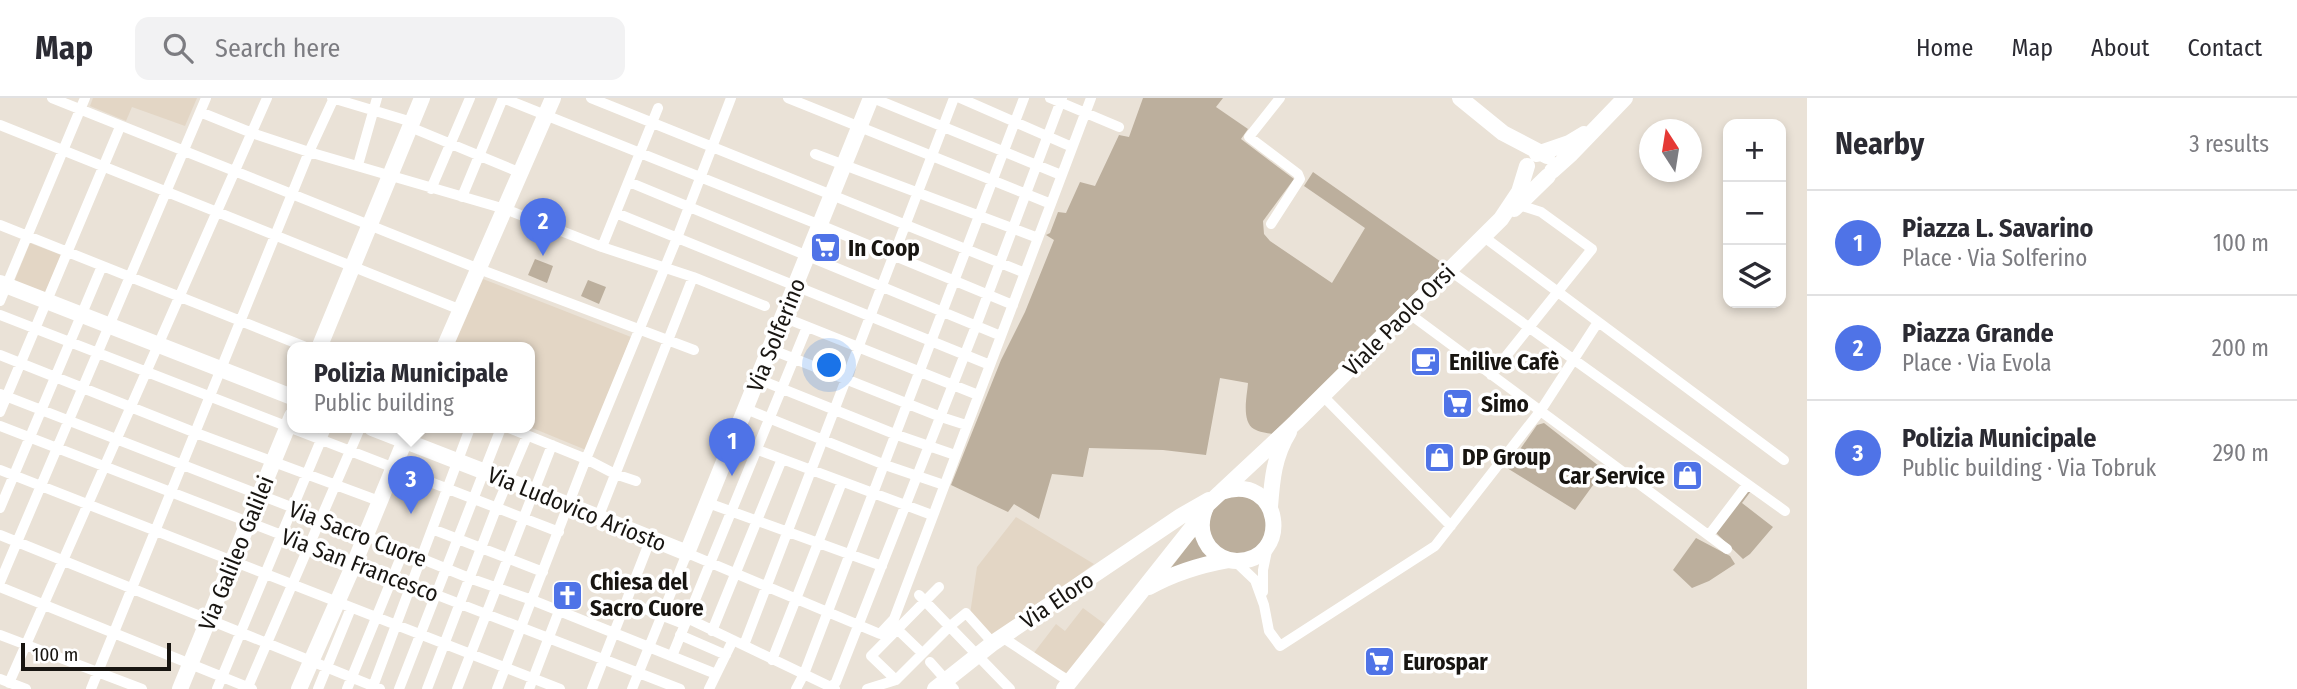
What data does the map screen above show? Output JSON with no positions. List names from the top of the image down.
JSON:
{
  "streets": {
    "street": [
      "Viale Paolo Orsi",
      "Via Solferino",
      "Via Ludovico Ariosto",
      "Via Sacro Cuore",
      "Via Galileo Galilei",
      "Via San Francesco",
      "Via Eloro"
    ]
  },
  "crossings": [
    ["Via Solferino", "Via Ludovico Ariosto"],
    ["Via Solferino", "Via Sacro Cuore"],
    ["Via Solferino", "Via San Francesco"],
    ["Via Sacro Cuore", "Via Galileo Galilei"],
    ["Via Galileo Galilei", "Via San Francesco"]
  ],
  "places": {
    "supermarket": ["In Coop", "Simo", "Eurospar"],
    "cafe": ["Enilive Cafè"],
    "shop": ["DP Group", "Car Service"],
    "church": ["Chiesa del Sacro Cuore"]
  },
  "scale_bar": "100 m",
  "north": "top",
  "page": {
    "header": "Map",
    "search": "Search here",
    "nav": [
      "Home",
      "Map",
      "About",
      "Contact"
    ],
    "heading": ["Nearby", "3 results"],
    "map_buttons": ["+", "−"],
    "list": [
      {
        "mark": "1",
        "name": "Piazza L. Savarino",
        "note": "Place · Via Solferino",
        "value": "100 m"
      },
      {
        "mark": "2",
        "name": "Piazza Grande",
        "note": "Place · Via Evola",
        "value": "200 m"
      },
      {
        "mark": "3",
        "name": "Polizia Municipale",
        "note": "Public building · Via Tobruk",
        "value": "290 m"
      }
    ],
    "pins": ["2", "1", "3"],
    "popup": ["Polizia Municipale", "Public building"],
    "scale": "100 m"
  }
}
